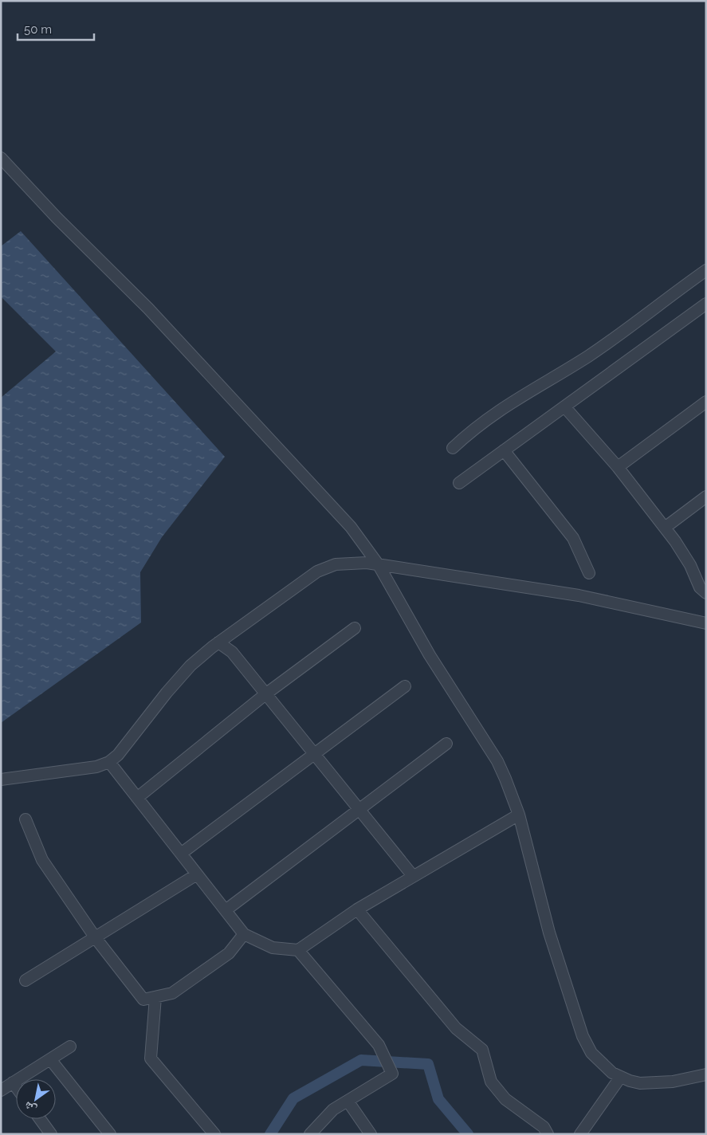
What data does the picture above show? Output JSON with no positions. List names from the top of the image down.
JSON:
{
  "scale_bar": "50 m",
  "north": "bottom left"
}
